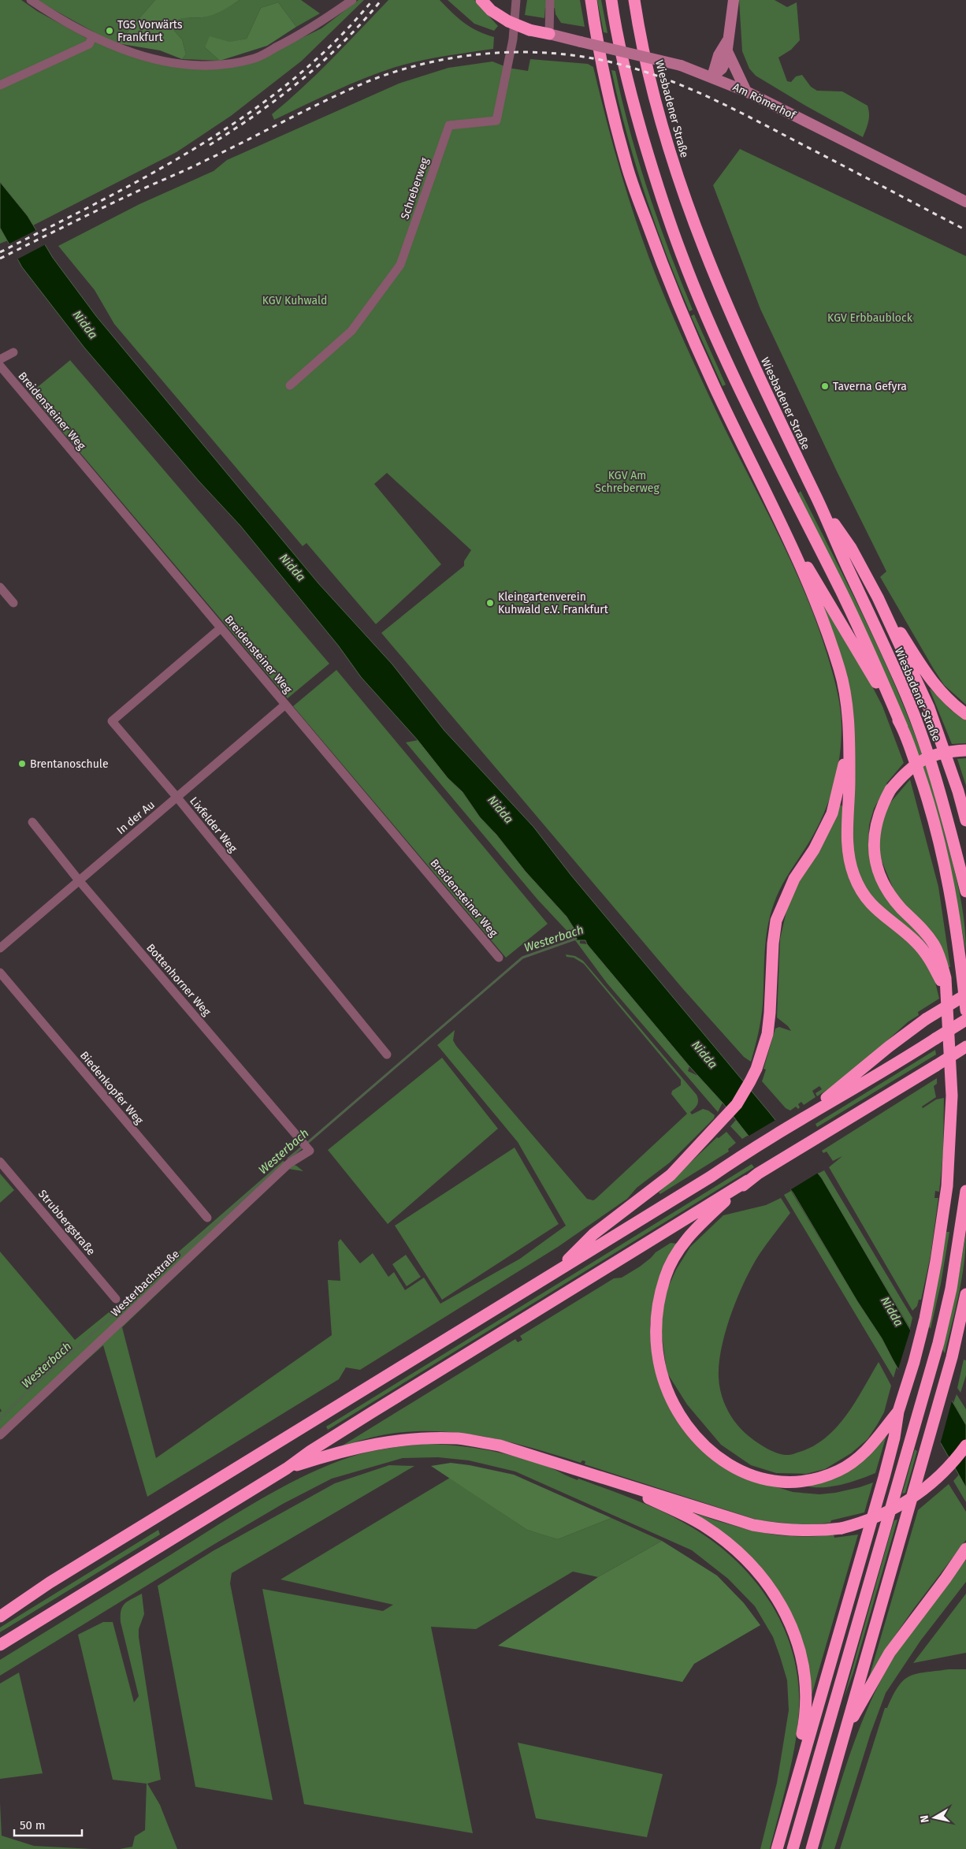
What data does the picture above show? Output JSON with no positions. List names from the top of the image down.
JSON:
{
  "streets": {
    "highway": ["Wiesbadener Straße"],
    "main road": ["Am Römerhof"],
    "street": [
      "Schreberweg",
      "Breidensteiner Weg",
      "In der Au",
      "Lixfelder Weg",
      "Bottenhorner Weg",
      "Biedenkopfer Weg",
      "Strubbergstraße",
      "Westerbachstraße"
    ]
  },
  "crossings": [
    ["Breidensteiner Weg", "In der Au"],
    ["Breidensteiner Weg", "Lixfelder Weg"],
    ["In der Au", "Lixfelder Weg"],
    ["In der Au", "Bottenhorner Weg"],
    ["Bottenhorner Weg", "Westerbachstraße"]
  ],
  "water": ["Nidda", "Westerbach"],
  "parks": ["KGV Kuhwald", "KGV Erbbaublock", "KGV Am Schreberweg"],
  "places": [
    "TGS Vorwärts Frankfurt",
    "Taverna Gefyra",
    "Kleingartenverein Kuhwald e.V. Frankfurt",
    "Brentanoschule"
  ],
  "scale_bar": "50 m",
  "north": "left"
}
